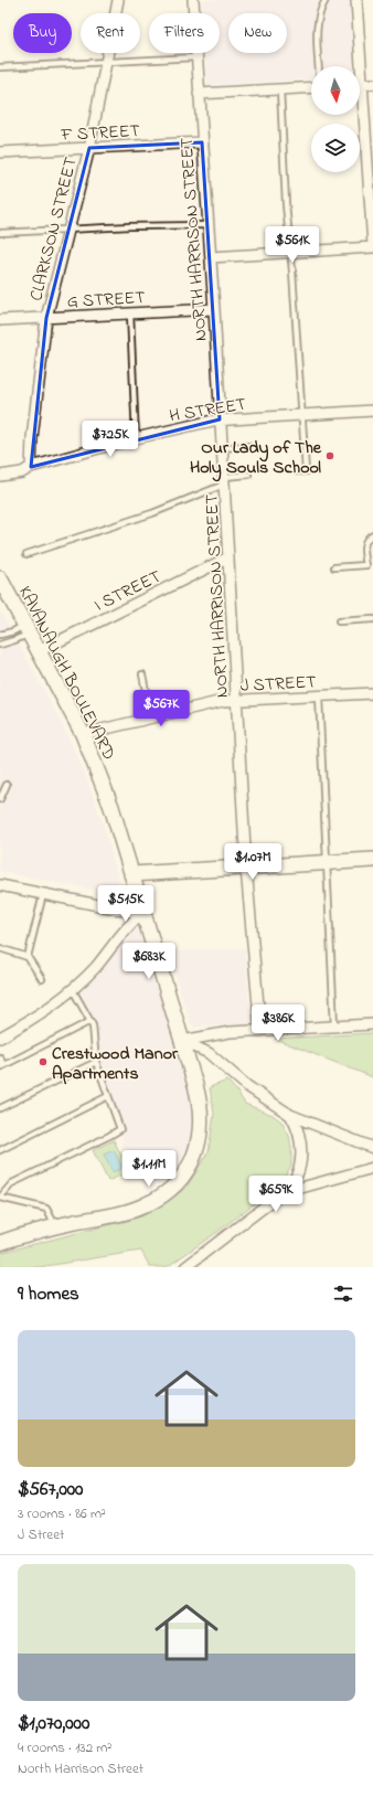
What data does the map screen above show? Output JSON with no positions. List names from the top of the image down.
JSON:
{
  "streets": {
    "street": [
      "F STREET",
      "CLARKSON STREET",
      "NORTH HARRISON STREET",
      "G STREET",
      "H STREET",
      "I STREET",
      "KAVANAUGH BOULEVARD",
      "J STREET"
    ]
  },
  "crossings": [
    ["F STREET", "CLARKSON STREET"],
    ["F STREET", "NORTH HARRISON STREET"],
    ["CLARKSON STREET", "G STREET"],
    ["CLARKSON STREET", "H STREET"],
    ["NORTH HARRISON STREET", "G STREET"],
    ["NORTH HARRISON STREET", "H STREET"],
    ["NORTH HARRISON STREET", "I STREET"],
    ["NORTH HARRISON STREET", "J STREET"],
    ["I STREET", "KAVANAUGH BOULEVARD"],
    ["KAVANAUGH BOULEVARD", "J STREET"]
  ],
  "places": ["Our Lady of The Holy Souls School", "Crestwood Manor Apartments"],
  "north": "bottom",
  "page": {
    "chip": [
      "Buy",
      "Rent",
      "Filters",
      "New"
    ],
    "price": [
      "$561K",
      "$725K",
      "$567K",
      "$1.07M",
      "$515K",
      "$683K",
      "$386K",
      "$1.11M",
      "$659K"
    ],
    "heading": "9 homes",
    "list": [
      {
        "name": "$567,000",
        "note": "3 rooms · 86 m² · J Street"
      },
      {
        "name": "$1,070,000",
        "note": "4 rooms · 132 m² · North Harrison Street"
      }
    ]
  }
}
